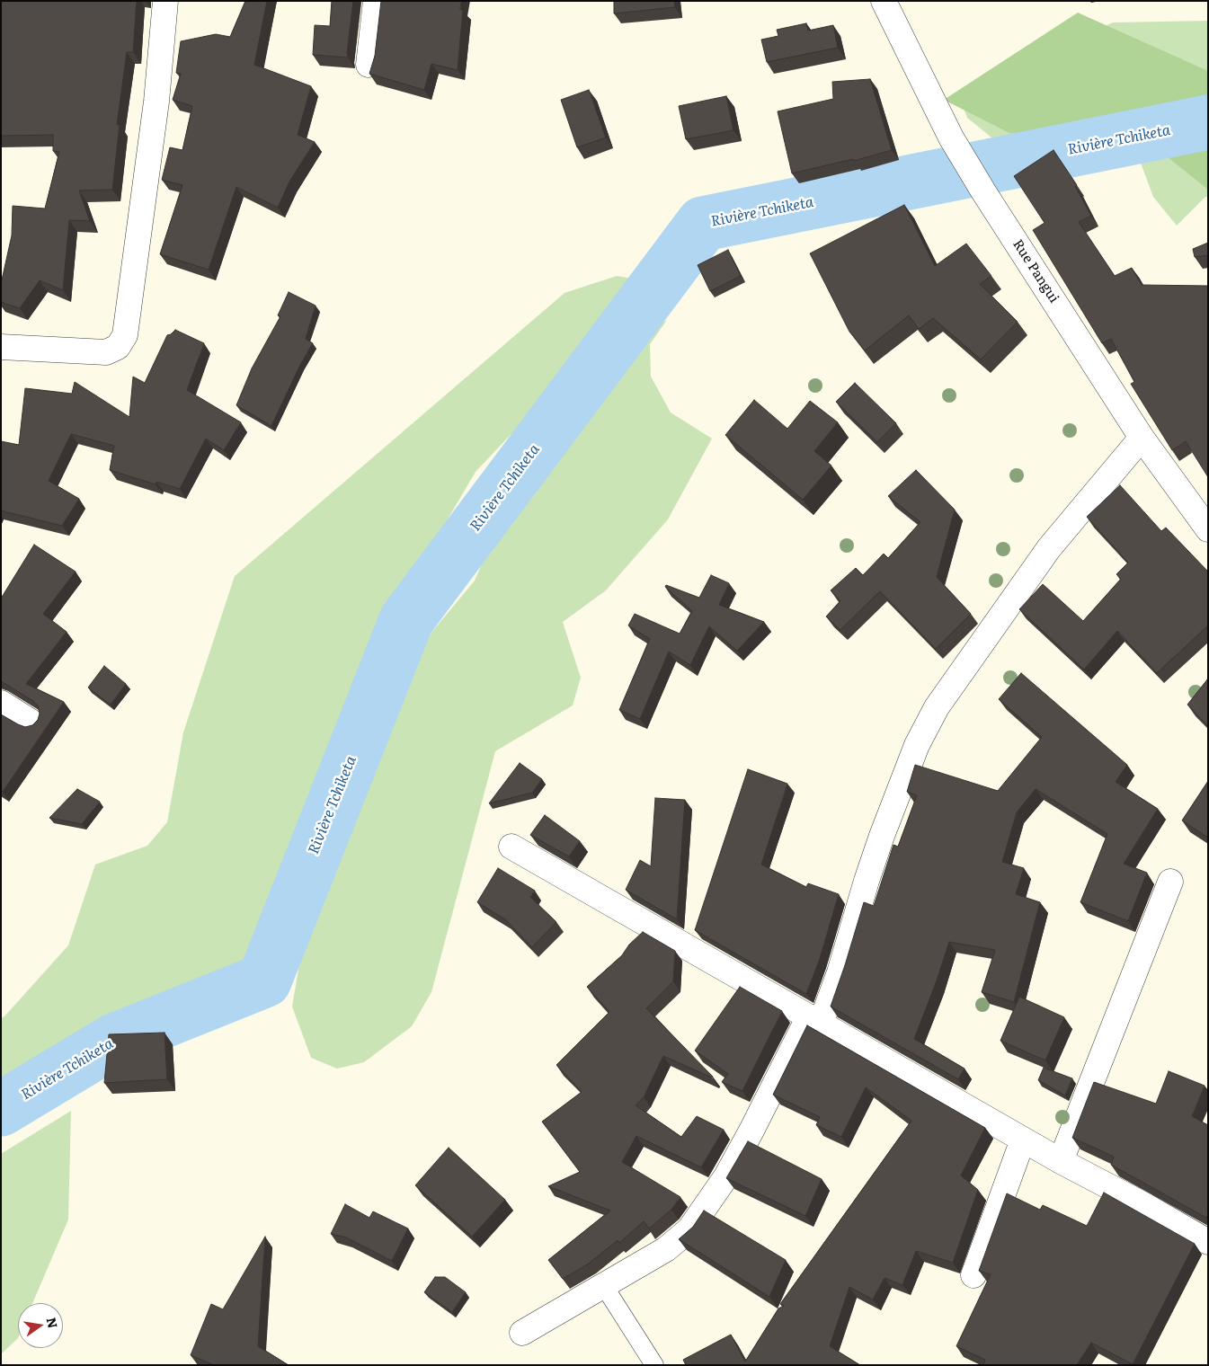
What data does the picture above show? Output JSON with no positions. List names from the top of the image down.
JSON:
{
  "streets": {
    "street": ["Rue Pangui"]
  },
  "water": ["Rivière Tchiketa"],
  "north": "right"
}
